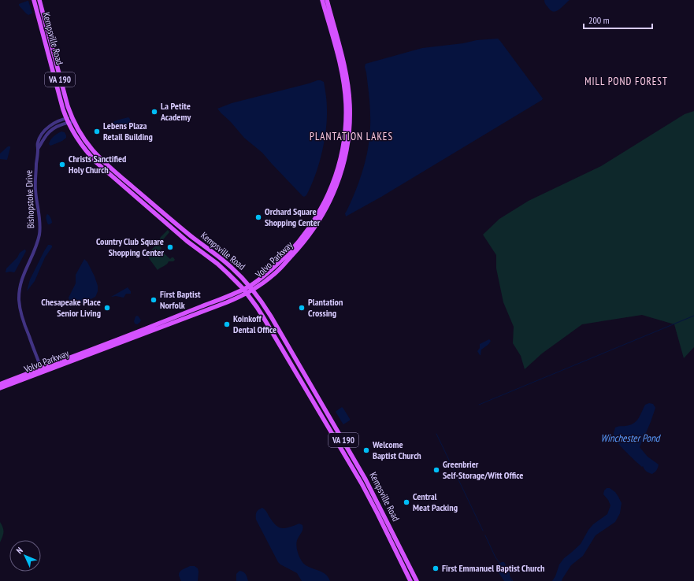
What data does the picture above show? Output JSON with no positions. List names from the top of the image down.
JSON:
{
  "streets": {
    "main road": ["Kempsville Road", "VA 190", "Volvo Parkway"],
    "street": ["Bishopstoke Drive"]
  },
  "crossings": [
    ["Kempsville Road", "Bishopstoke Drive"],
    ["Kempsville Road", "Volvo Parkway"],
    ["Bishopstoke Drive", "Volvo Parkway"]
  ],
  "districts": ["MILL POND FOREST", "PLANTATION LAKES"],
  "water": ["Winchester Pond"],
  "places": [
    "La Petite Academy",
    "Lebens Plaza Retail Building",
    "Christs Sanctified Holy Church",
    "Orchard Square Shopping Center",
    "Country Club Square Shopping Center",
    "First Baptist Norfolk",
    "Chesapeake Place Senior Living",
    "Plantation Crossing",
    "Koinkoff Dental Office",
    "Welcome Baptist Church",
    "Greenbrier Self-Storage/Witt Office",
    "Central Meat Packing",
    "First Emmanuel Baptist Church"
  ],
  "scale_bar": "200 m",
  "north": "top left"
}
